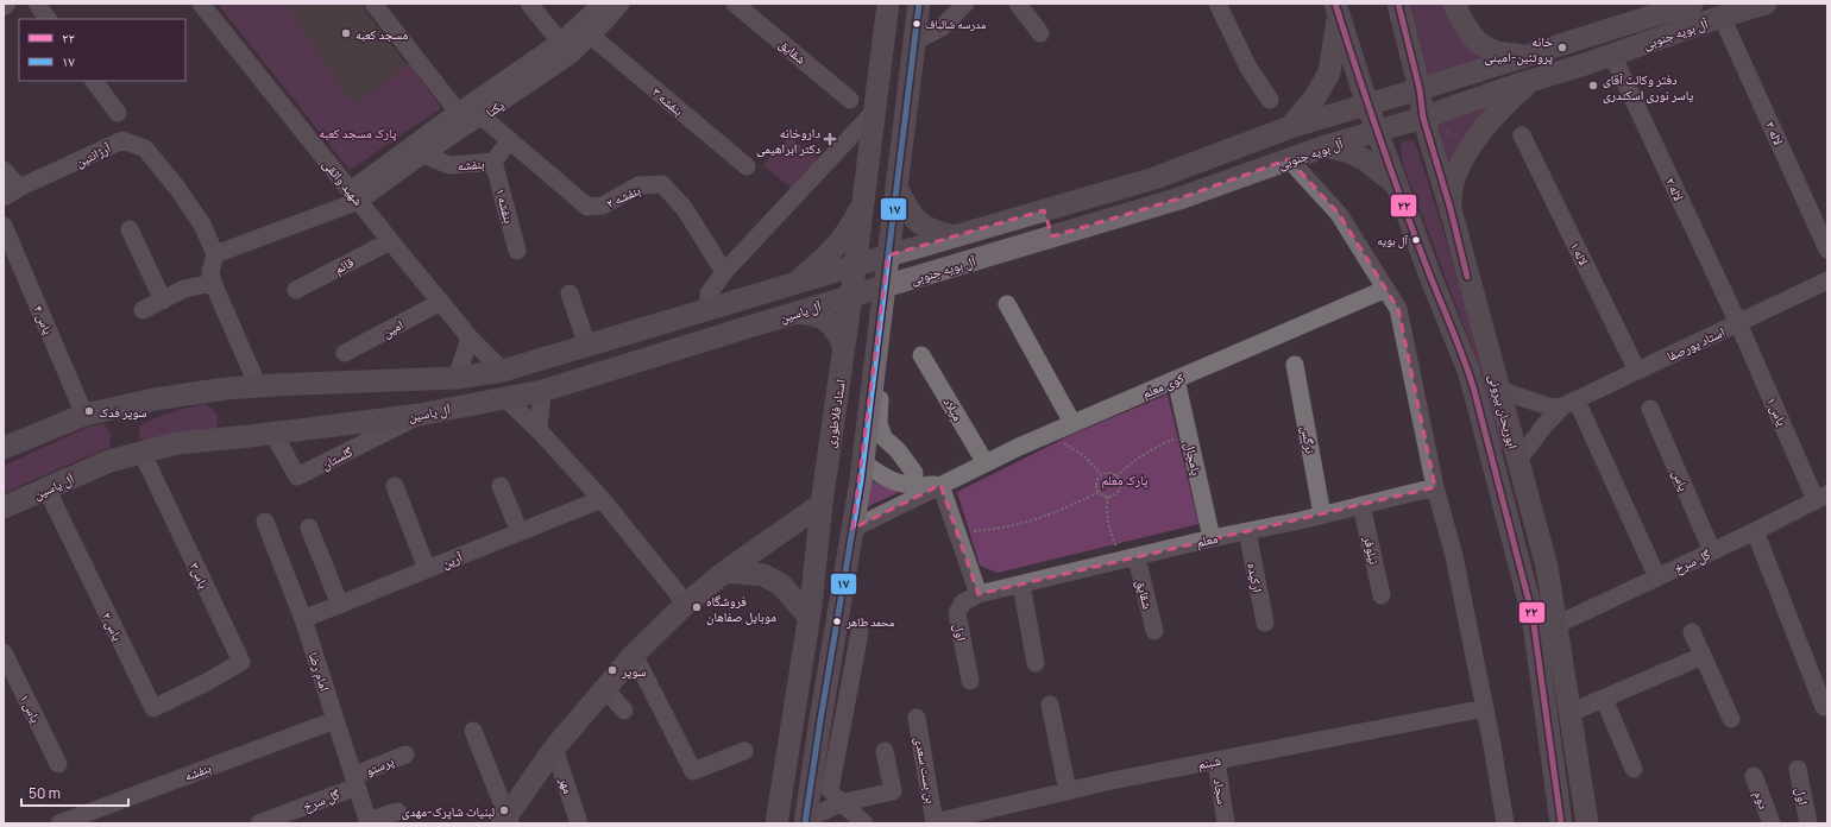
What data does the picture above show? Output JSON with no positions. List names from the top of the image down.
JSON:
{
  "streets": {
    "main road": [
      "آل بویه جنوبی",
      "آل یاسین",
      "ابوریحان بیرونی",
      "استاد فلاطوری"
    ],
    "street": [
      "شقایق",
      "بنفشه ۳",
      "یکتا",
      "لاله ۳",
      "آرژانتین",
      "بنفشه",
      "شهید واثقی",
      "لاله ۲",
      "بنفشه ۲",
      "بنفشه ۱",
      "لاله ۱",
      "قائم",
      "یاس ۴",
      "امین",
      "استاد پورصفا",
      "کوی معلم",
      "میلاد",
      "یاس ۱",
      "نرگس",
      "گلستان",
      "پامچال",
      "یاس",
      "معلم",
      "نیلوفر",
      "آرین",
      "گل سرخ",
      "یاس۳",
      "ارکیده",
      "یاس ۲",
      "اول",
      "امام رضا",
      "شبنم",
      "پرستو",
      "بن بست سعدی",
      "مهر",
      "سجاد",
      "دوم"
    ]
  },
  "crossings": [
    ["آل بویه جنوبی", "لاله ۳"],
    ["آل بویه جنوبی", "لاله ۲"],
    ["آل بویه جنوبی", "آل یاسین"],
    ["آل بویه جنوبی", "ابوریحان بیرونی"],
    ["آل بویه جنوبی", "استاد فلاطوری"],
    ["شقایق", "معلم"],
    ["بنفشه ۳", "یکتا"],
    ["یکتا", "بنفشه"],
    ["یکتا", "شهید واثقی"],
    ["یکتا", "بنفشه ۲"],
    ["بنفشه", "بنفشه ۲"],
    ["بنفشه", "بنفشه ۱"],
    ["بنفشه", "امام رضا"],
    ["شهید واثقی", "قائم"],
    ["شهید واثقی", "امین"],
    ["لاله ۲", "استاد پورصفا"],
    ["لاله ۲", "یاس ۱"],
    ["لاله ۱", "استاد پورصفا"],
    ["آل یاسین", "استاد فلاطوری"],
    ["آل یاسین", "گلستان"],
    ["آل یاسین", "یاس۳"],
    ["آل یاسین", "یاس ۲"],
    ["استاد پورصفا", "یاس ۱"],
    ["کوی معلم", "میلاد"],
    ["کوی معلم", "پامچال"],
    ["ابوریحان بیرونی", "گل سرخ"],
    ["یاس ۱", "گل سرخ"],
    ["نرگس", "معلم"],
    ["پامچال", "معلم"],
    ["یاس", "گل سرخ"],
    ["معلم", "نیلوفر"],
    ["معلم", "ارکیده"],
    ["معلم", "اول"],
    ["آرین", "امام رضا"],
    ["گل سرخ", "امام رضا"],
    ["گل سرخ", "پرستو"],
    ["یاس۳", "یاس ۲"],
    ["امام رضا", "پرستو"],
    ["شبنم", "بن بست سعدی"],
    ["شبنم", "سجاد"]
  ],
  "parks": ["پارک مسجد کعبه", "پارک معلم"],
  "places": {
    "other": [
      "مدرسه شالباف",
      "مسجد کعبه",
      "خانه پروتئین-امینی",
      "دفتر وکالت آقای یاسر نوری اسکندری",
      "آل بویه",
      "سوپر فدک",
      "فروشگاه موبایل صفاهان",
      "محمد طاهر",
      "سوپر",
      "لبنیات شاپرک-مهدی"
    ],
    "health": ["داروخانه دکتر ابراهیمی"]
  },
  "lines": ["transit line ۲۲", "transit line ۱۷"],
  "legend": ["۲۲", "۱۷"],
  "scale_bar": "50 m"
}
